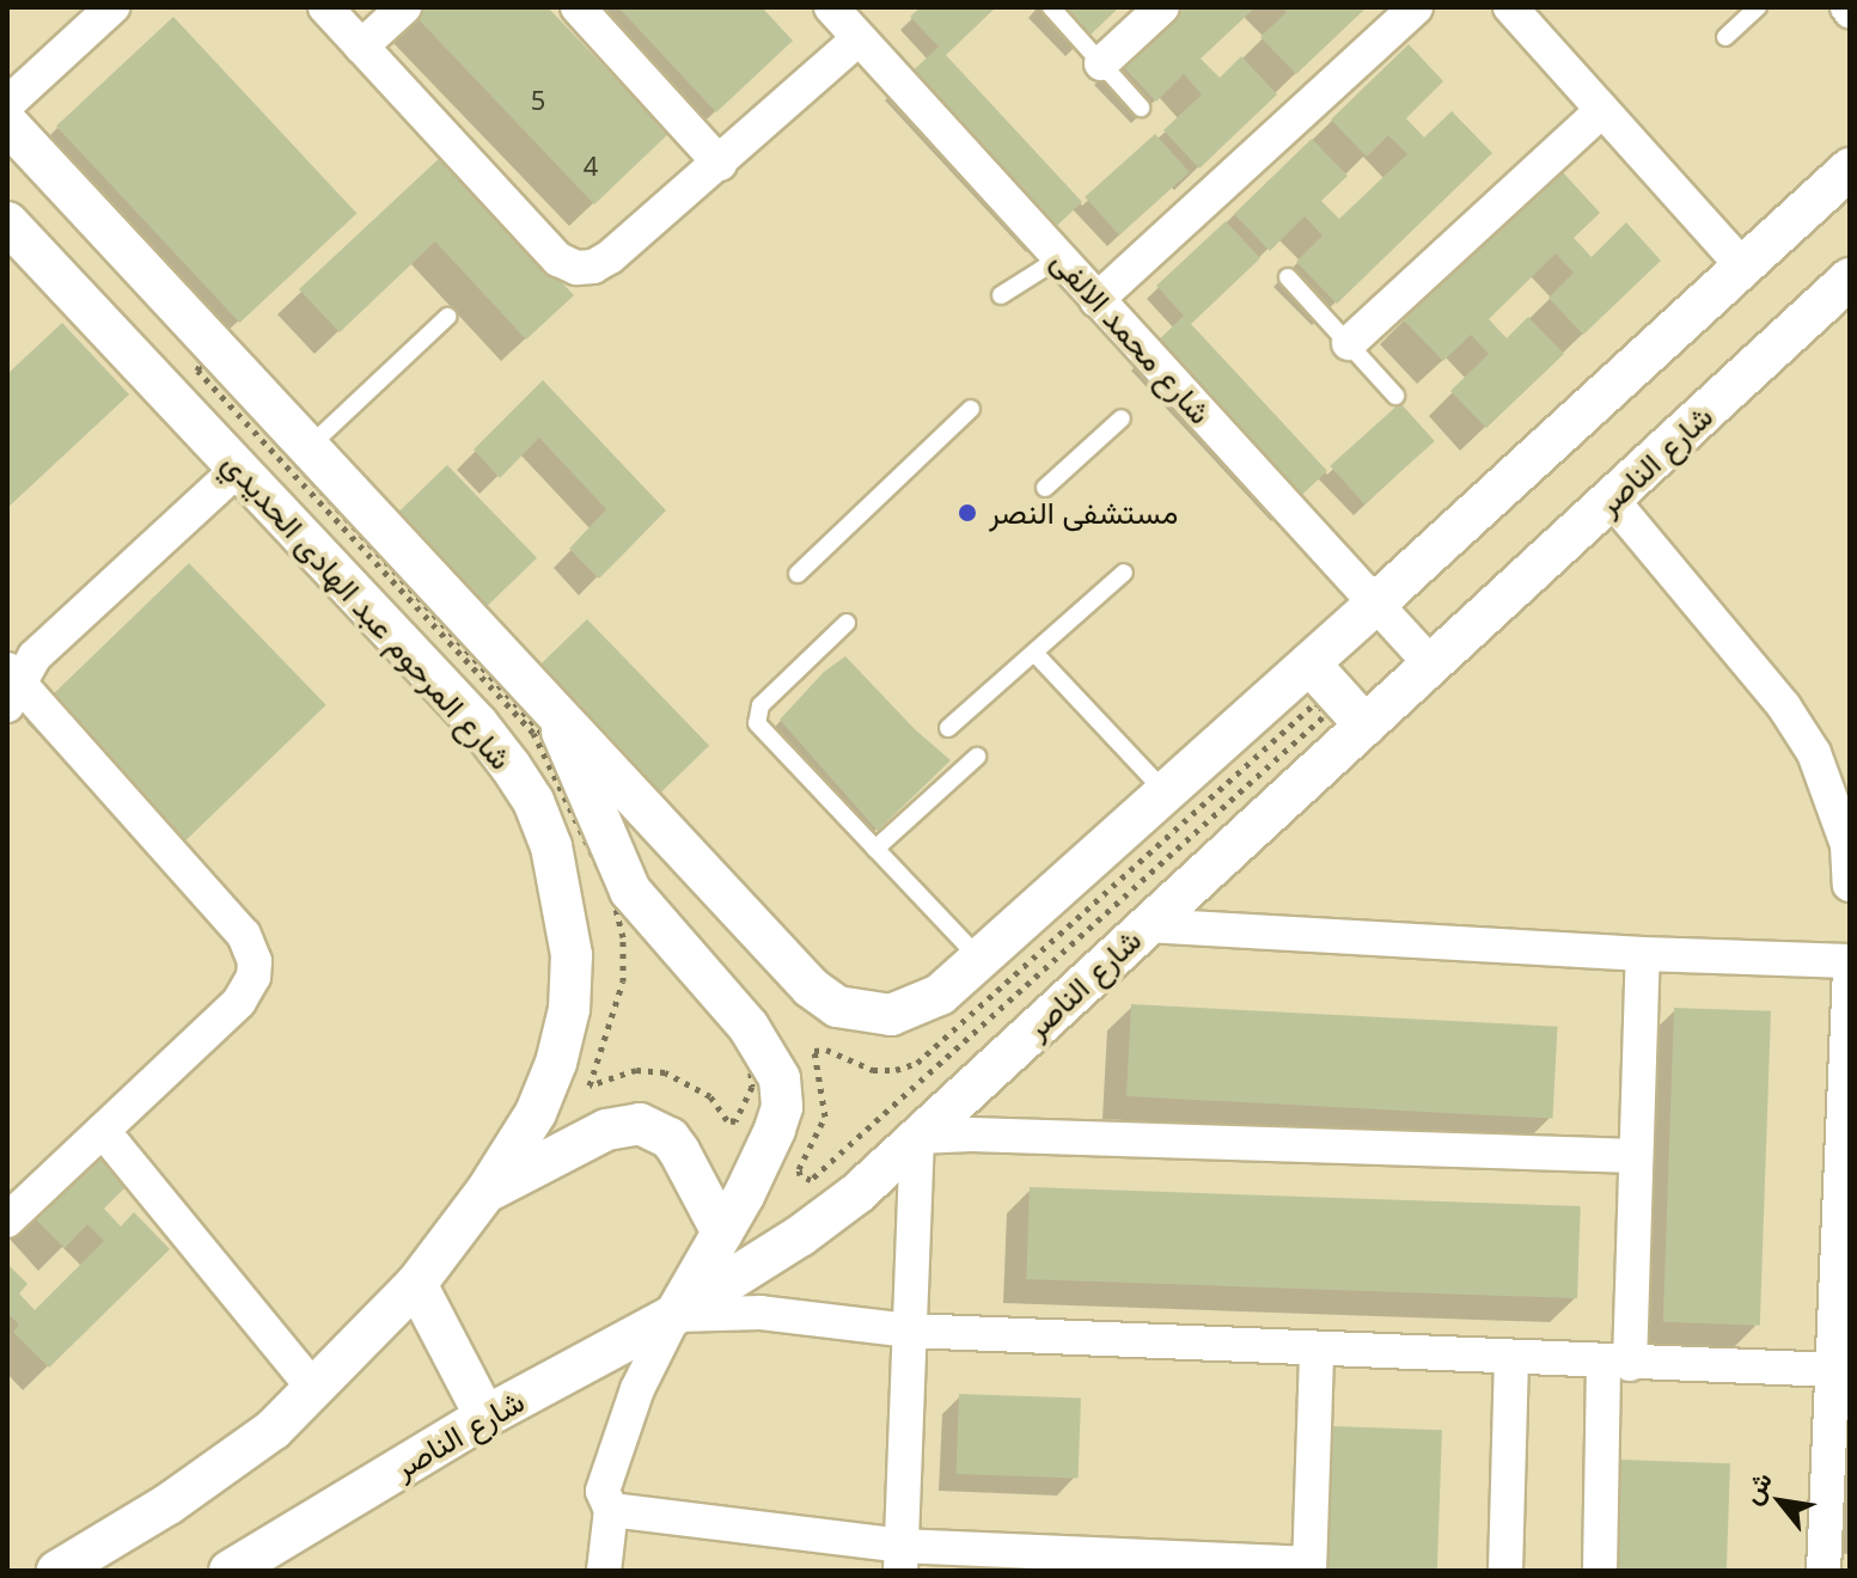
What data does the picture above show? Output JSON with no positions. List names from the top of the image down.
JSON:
{
  "streets": {
    "street": ["شارع محمد الالفى", "شارع الناصر", "شارع المرحوم عبد الهادى الحديدي"]
  },
  "crossings": [
    ["شارع محمد الالفى", "شارع الناصر"]
  ],
  "places": ["مستشفى النصر"],
  "house_numbers": ["5", "4"],
  "north": "top left"
}
